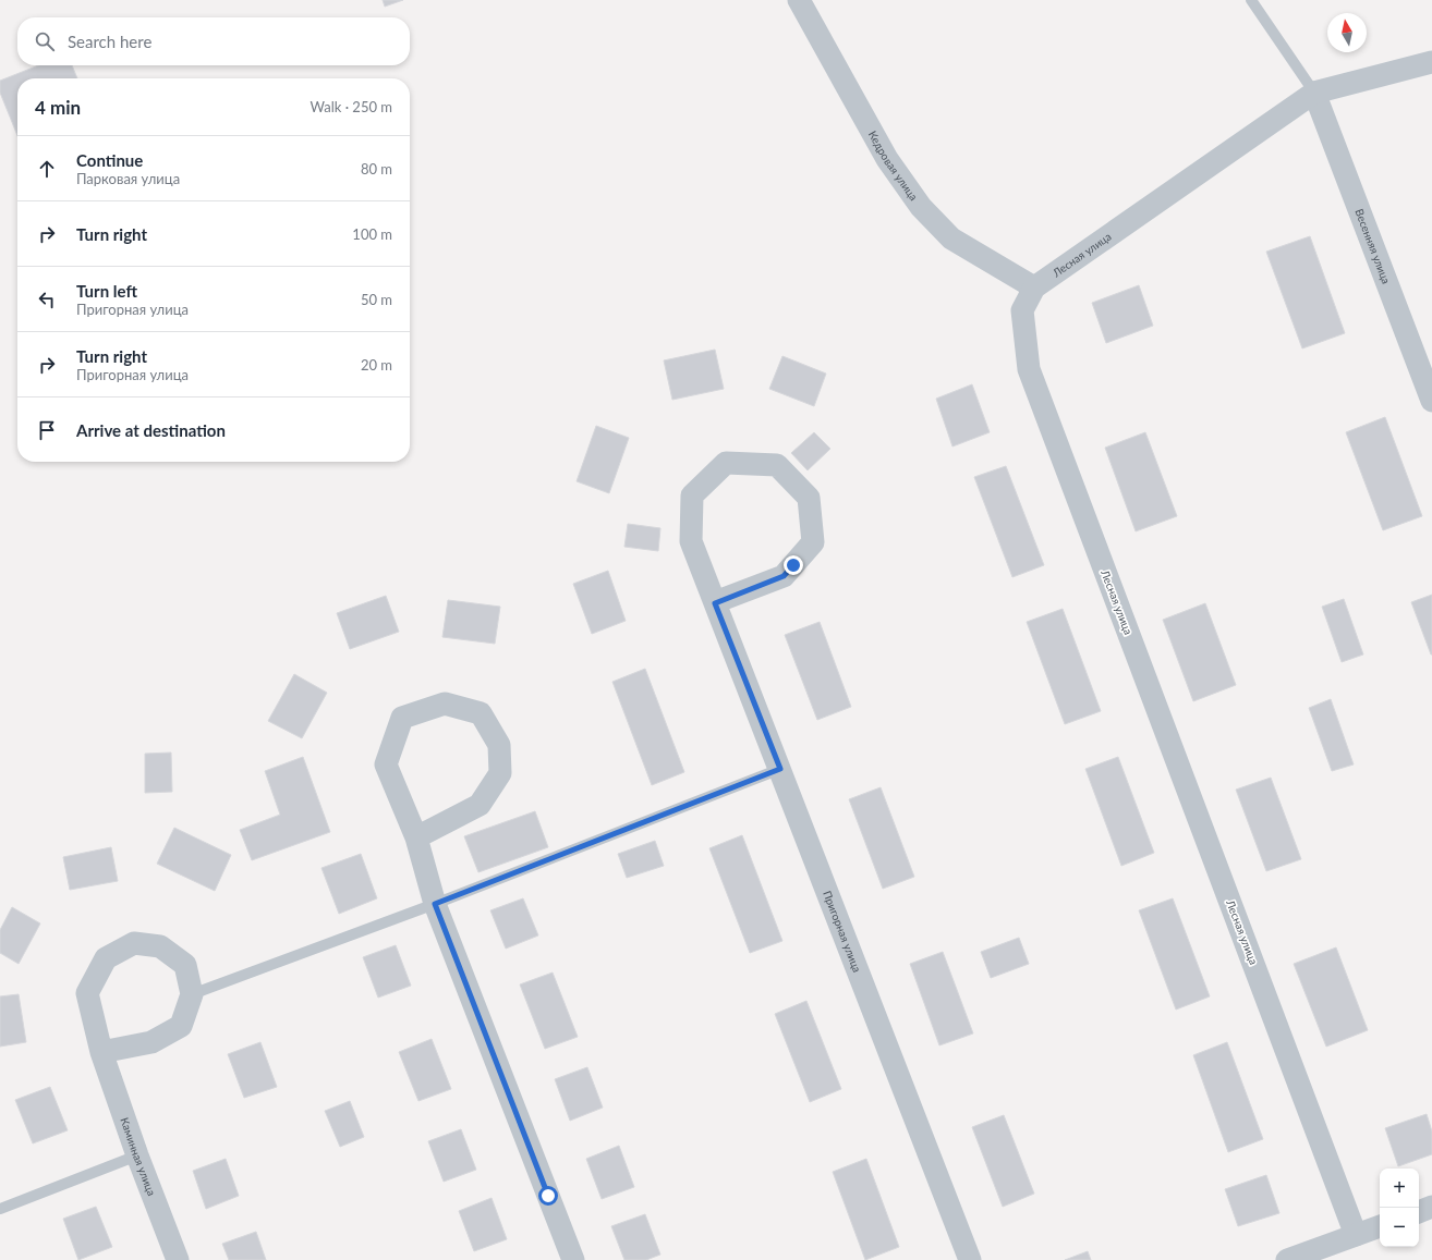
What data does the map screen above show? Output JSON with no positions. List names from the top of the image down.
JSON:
{
  "streets": {
    "street": [
      "Кедровая улица",
      "Весенняя улица",
      "Лесная улица",
      "Пригорная улица",
      "Каминная улица"
    ]
  },
  "crossings": [
    ["Кедровая улица", "Лесная улица"],
    ["Весенняя улица", "Лесная улица"]
  ],
  "north": "top",
  "page": {
    "search": "Search here",
    "heading": ["4 min", "Walk · 250 m"],
    "list": [
      ["Continue", "Парковая улица", "80 m"],
      ["Turn right", "100 m"],
      ["Turn left", "Пригорная улица", "50 m"],
      ["Turn right", "Пригорная улица", "20 m"],
      "Arrive at destination"
    ],
    "map_buttons": ["+", "−"]
  }
}
